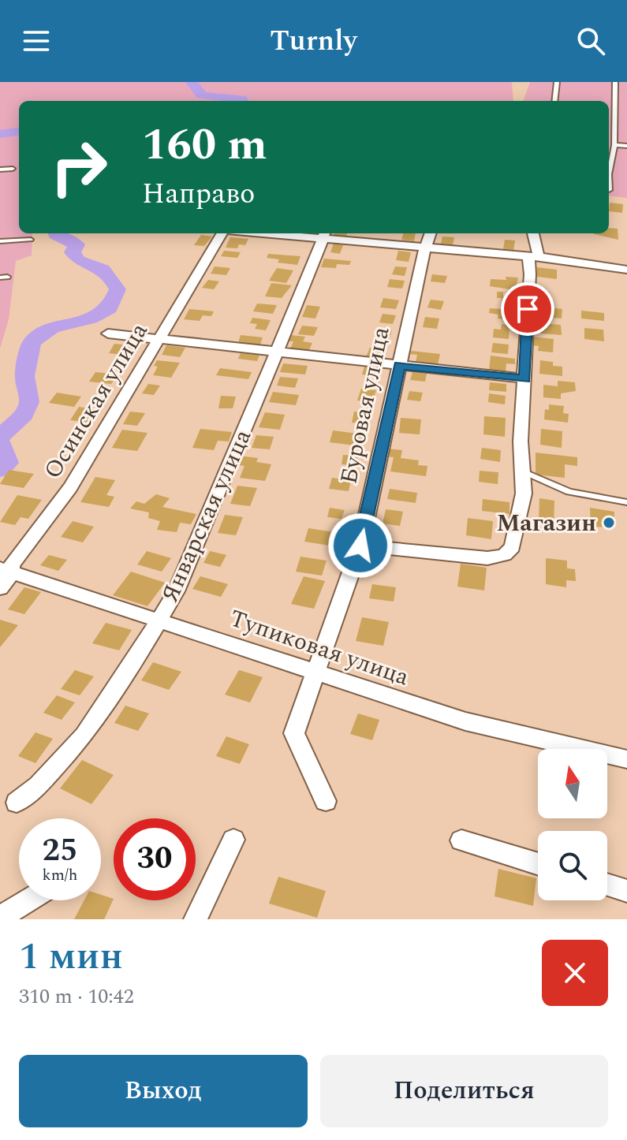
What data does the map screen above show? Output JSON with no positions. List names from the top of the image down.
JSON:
{
  "streets": {
    "street": [
      "Осинская улица",
      "Буровая улица",
      "Январская улица",
      "Тупиковая улица"
    ]
  },
  "crossings": [
    ["Осинская улица", "Тупиковая улица"],
    ["Буровая улица", "Тупиковая улица"],
    ["Январская улица", "Тупиковая улица"]
  ],
  "places": ["Магазин"],
  "north": "top",
  "page": {
    "header": "Turnly",
    "turn": ["160 m", "Направо"],
    "speed": "25 km/h",
    "limit": "30",
    "heading": ["1 мин", "310 m · 10:42"],
    "buttons": ["Выход", "Поделиться"]
  }
}
